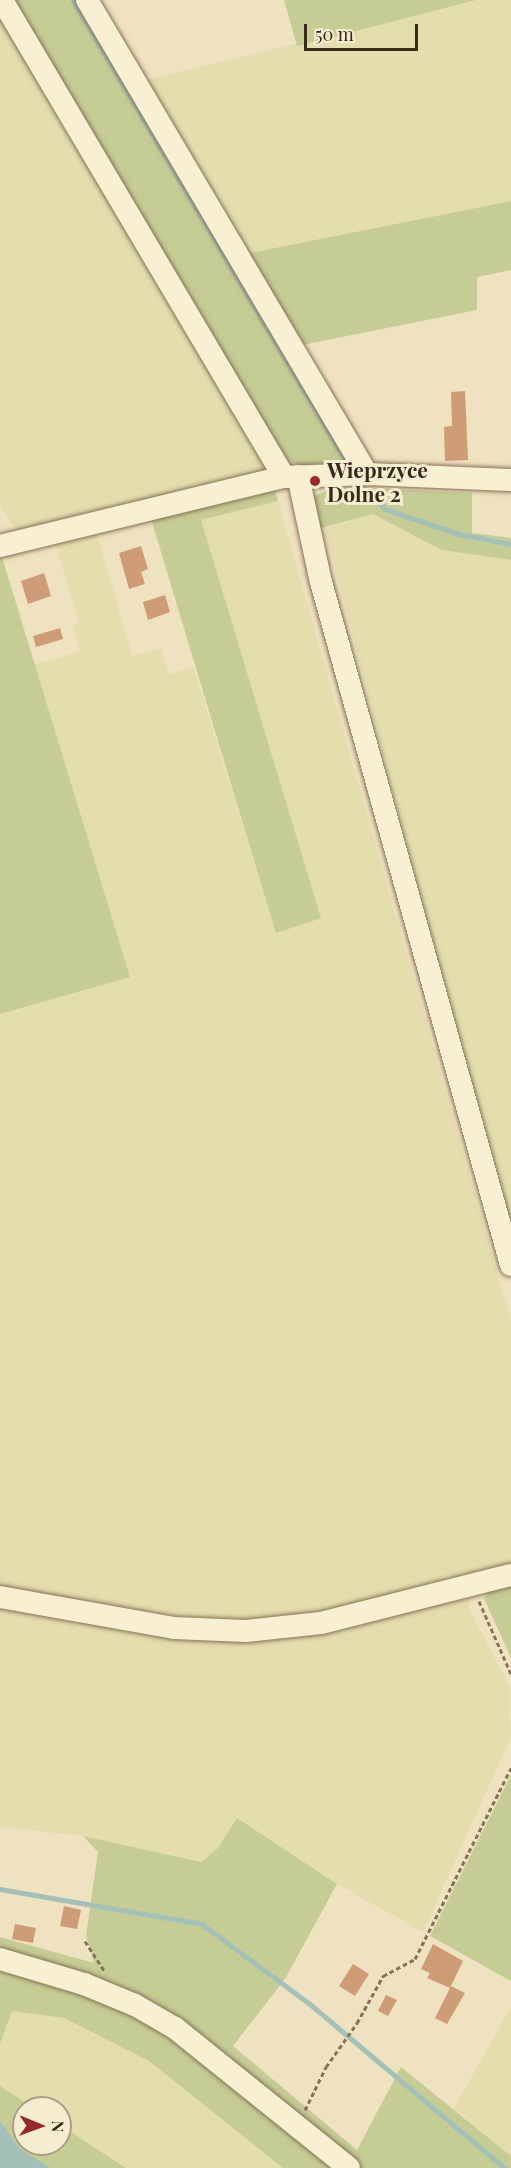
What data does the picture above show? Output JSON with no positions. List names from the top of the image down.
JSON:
{
  "places": ["Wieprzyce Dolne 2"],
  "scale_bar": "50 m",
  "north": "right"
}
